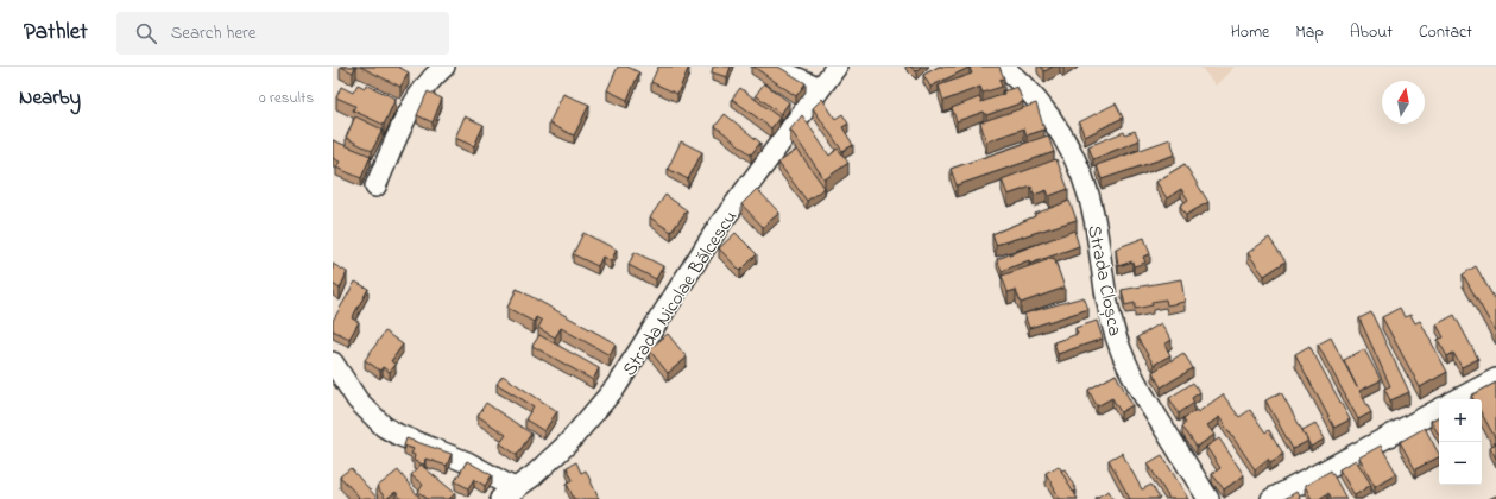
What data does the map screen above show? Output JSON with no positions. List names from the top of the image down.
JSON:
{
  "streets": {
    "street": ["Strada Cloșca", "Strada Nicolae Bălcescu"]
  },
  "north": "top",
  "page": {
    "header": "Pathlet",
    "search": "Search here",
    "nav": [
      "Home",
      "Map",
      "About",
      "Contact"
    ],
    "heading": ["Nearby", "0 results"],
    "map_buttons": ["+", "−"]
  }
}
